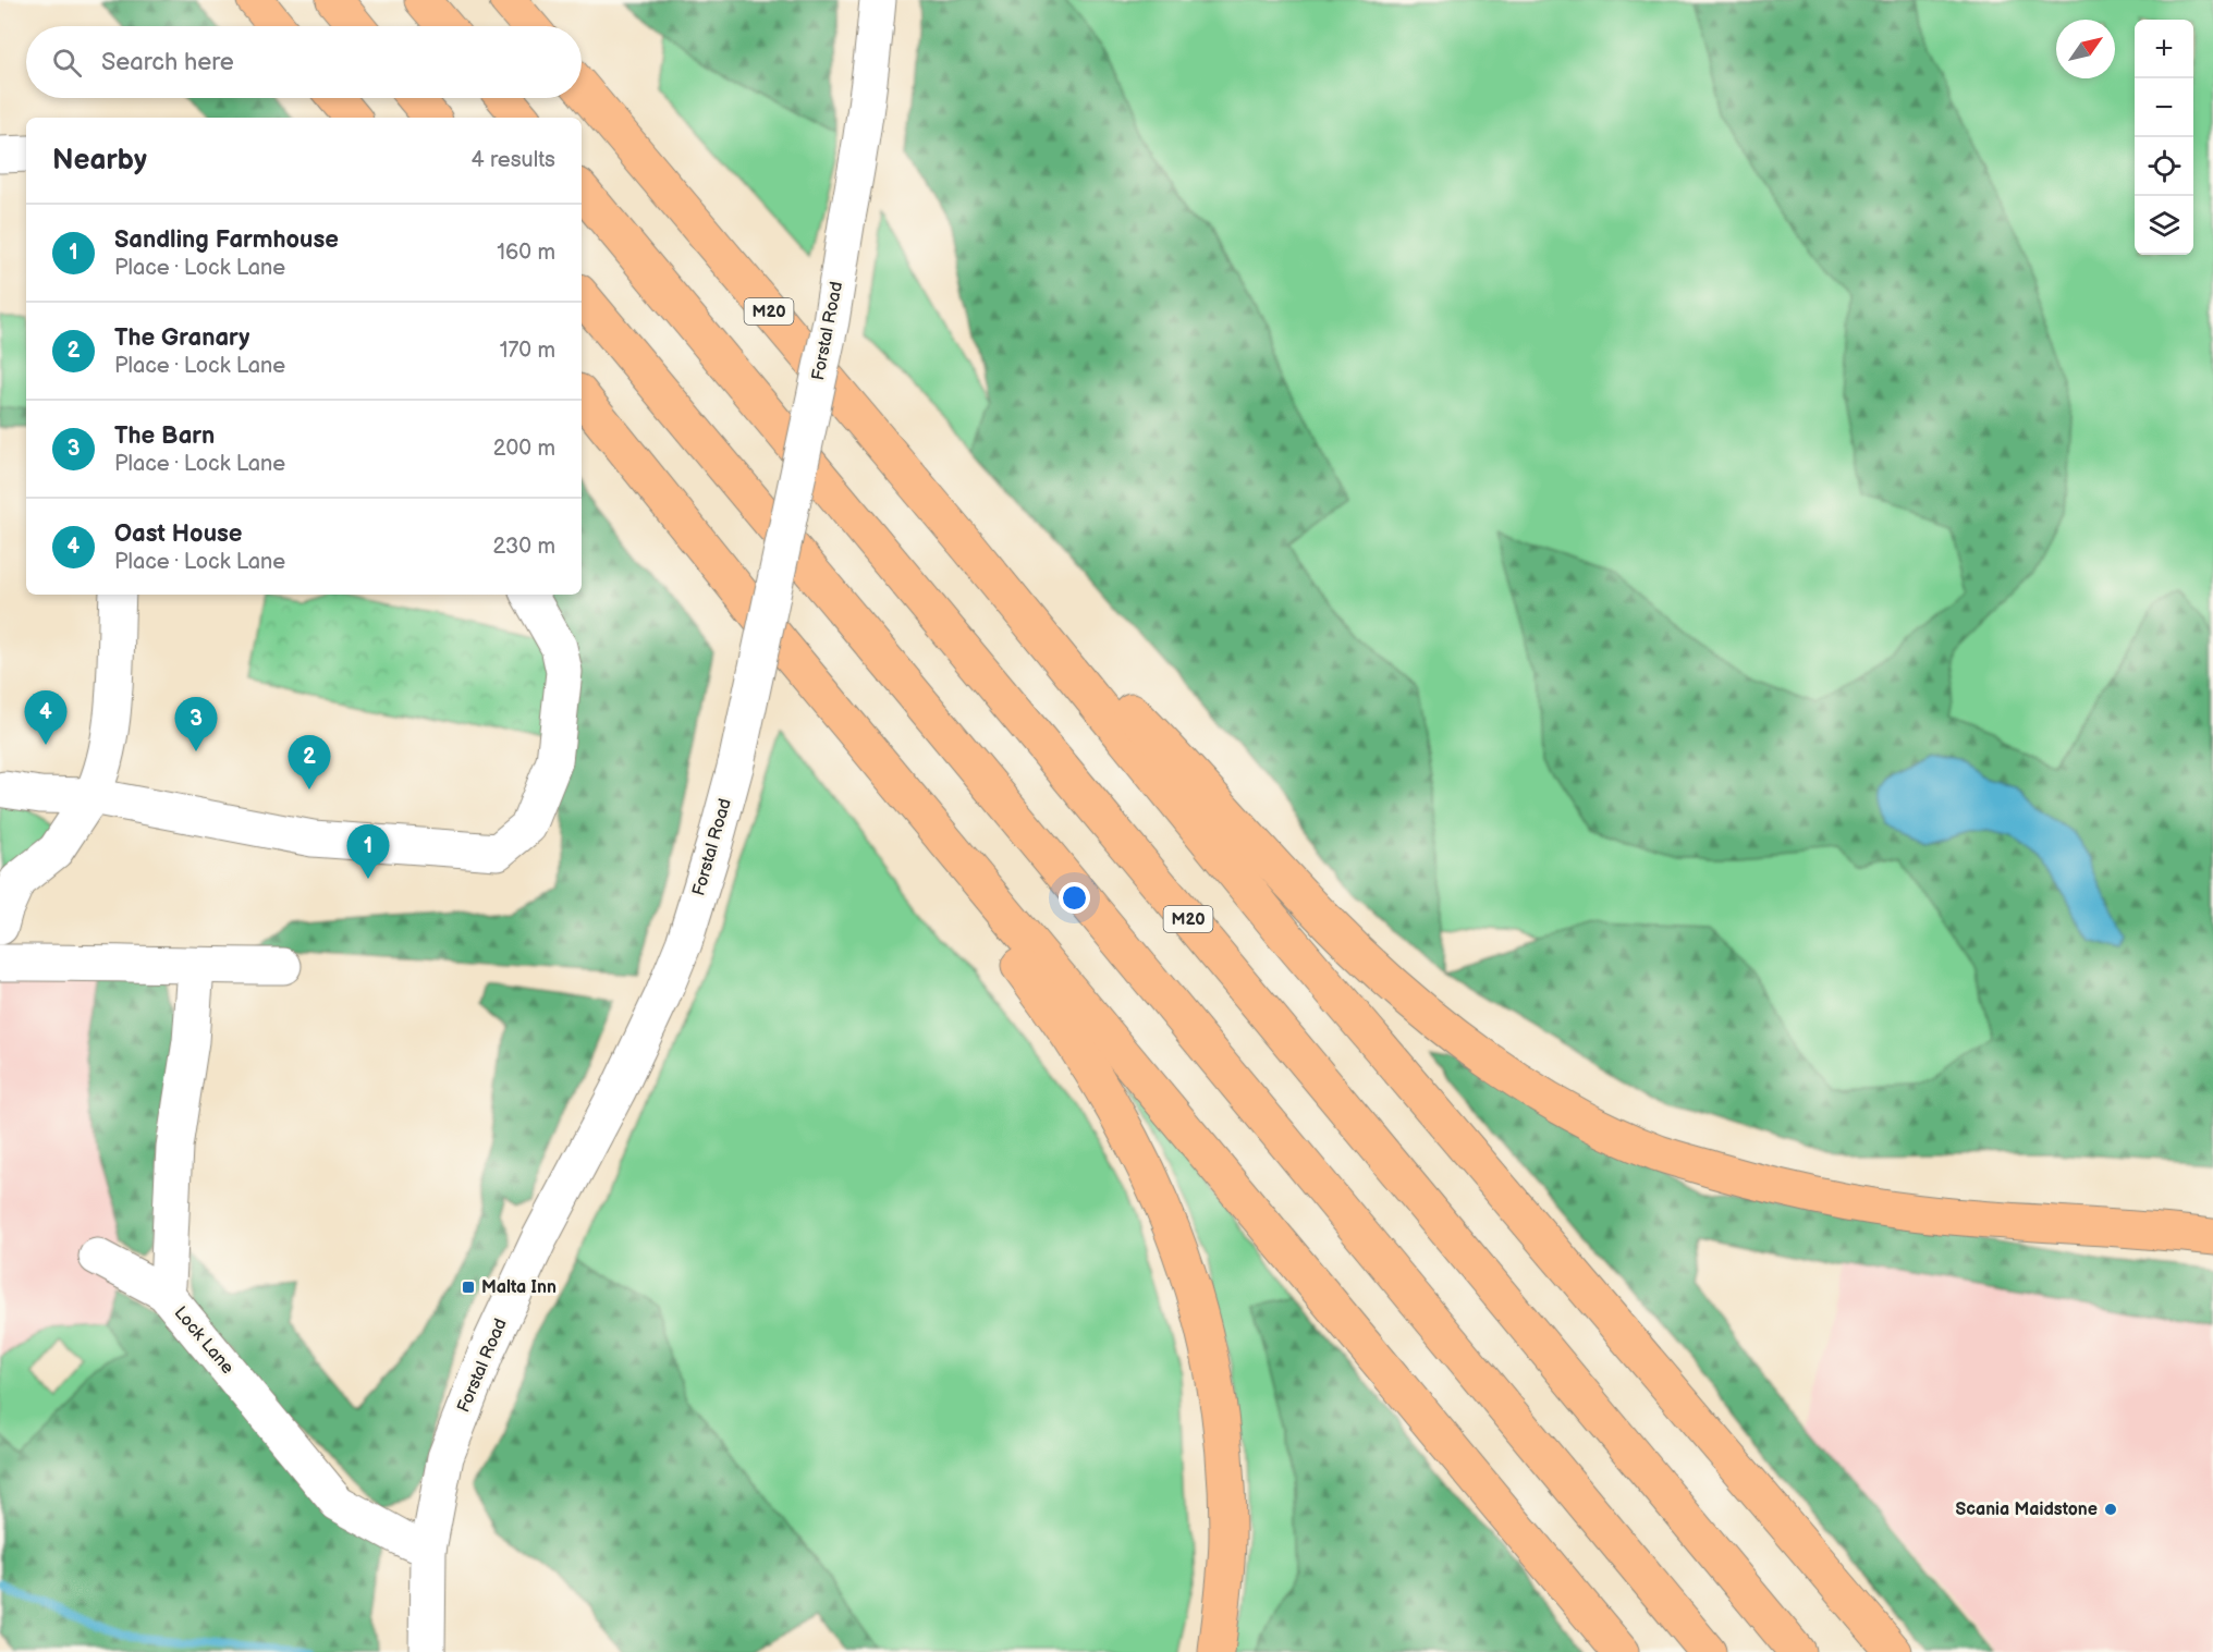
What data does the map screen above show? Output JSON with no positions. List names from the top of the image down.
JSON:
{
  "streets": {
    "highway": ["M20"],
    "street": ["Forstal Road", "Lock Lane"]
  },
  "crossings": [
    ["Forstal Road", "Lock Lane"]
  ],
  "places": {
    "transit": ["Malta Inn"],
    "other": ["Scania Maidstone"]
  },
  "north": "top right",
  "page": {
    "map_buttons": ["+", "−"],
    "search": "Search here",
    "heading": ["Nearby", "4 results"],
    "list": [
      {
        "mark": "1",
        "name": "Sandling Farmhouse",
        "note": "Place · Lock Lane",
        "value": "160 m"
      },
      {
        "mark": "2",
        "name": "The Granary",
        "note": "Place · Lock Lane",
        "value": "170 m"
      },
      {
        "mark": "3",
        "name": "The Barn",
        "note": "Place · Lock Lane",
        "value": "200 m"
      },
      {
        "mark": "4",
        "name": "Oast House",
        "note": "Place · Lock Lane",
        "value": "230 m"
      }
    ],
    "pins": [
      "4",
      "3",
      "2",
      "1"
    ]
  }
}
